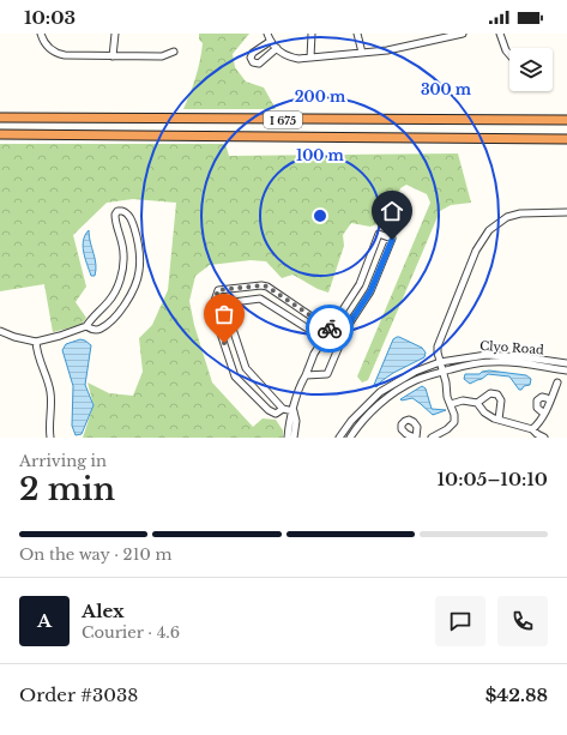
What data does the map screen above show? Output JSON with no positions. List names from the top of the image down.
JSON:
{
  "streets": {
    "highway": ["I 675"],
    "street": ["Clyo Road"]
  },
  "page": {
    "status": "10:03",
    "heading": ["2 min", "Arriving in", "10:05–10:10"],
    "panel": [
      "Alex",
      "Courier · 4.6",
      "Order #3038",
      "$42.88"
    ],
    "bar": "On the way · 210 m",
    "round": "A"
  },
  "rings": ["300 m", "200 m", "100 m"]
}
